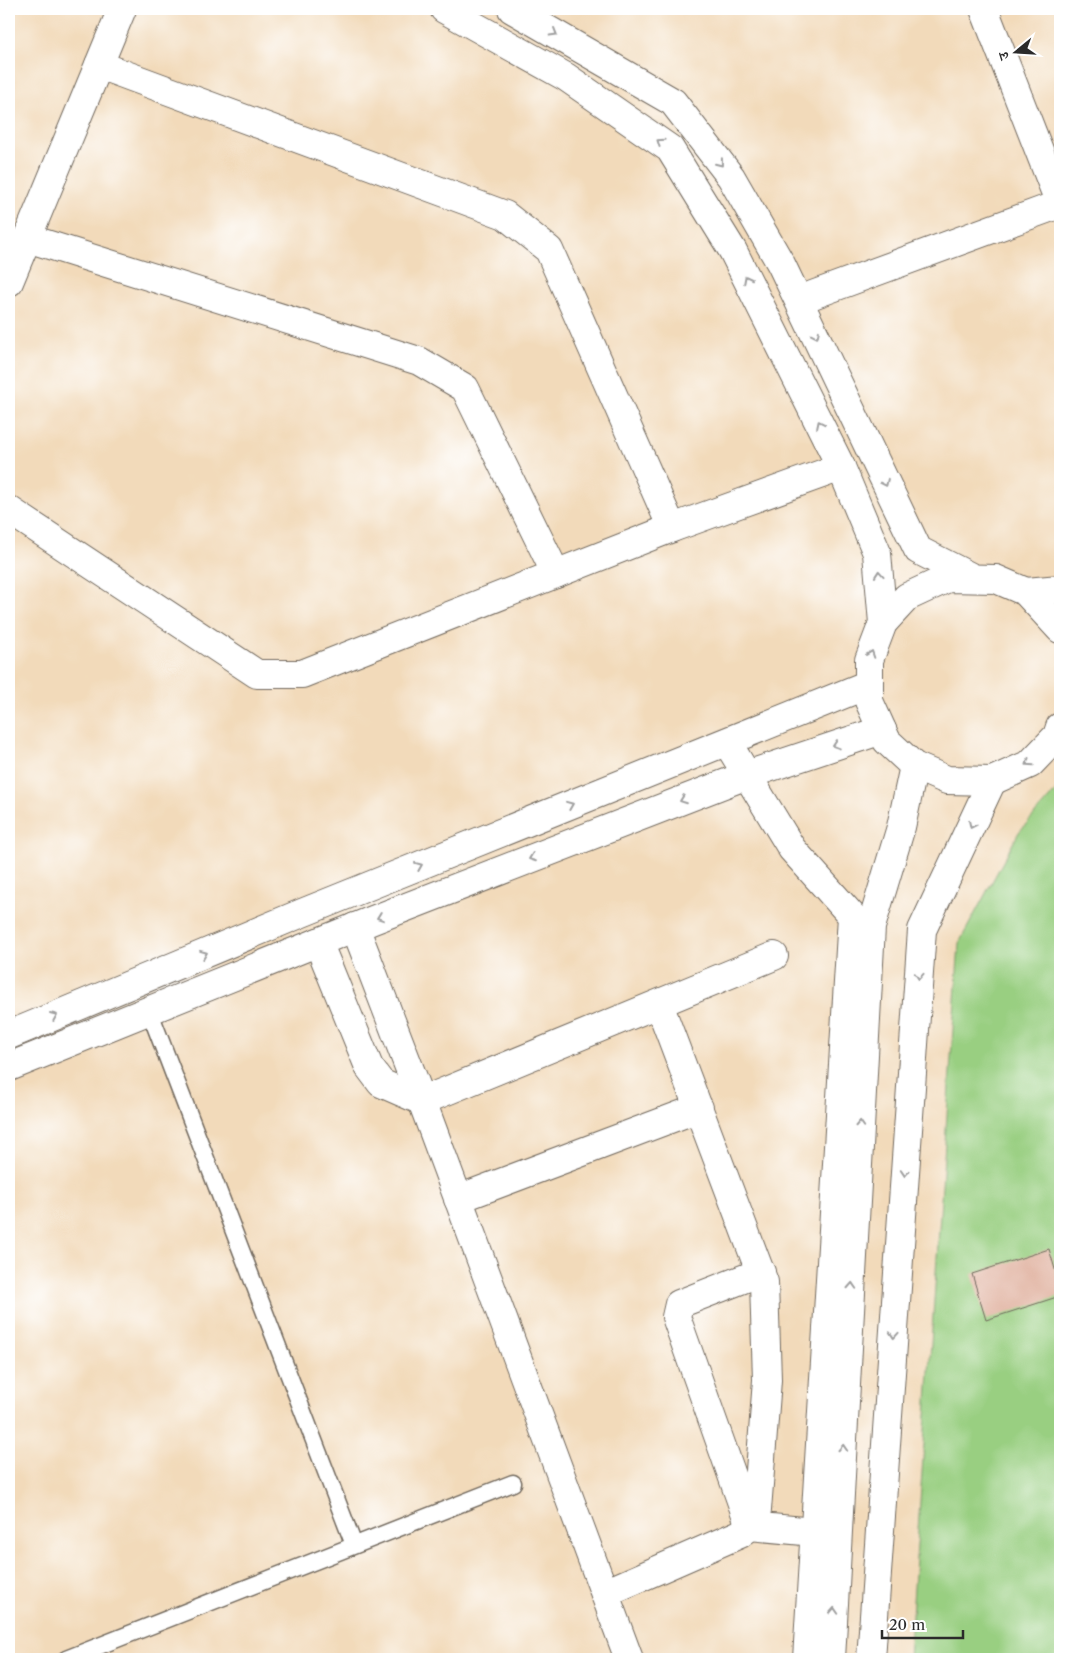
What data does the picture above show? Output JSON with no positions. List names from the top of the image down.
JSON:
{
  "scale_bar": "20 m",
  "north": "left"
}
